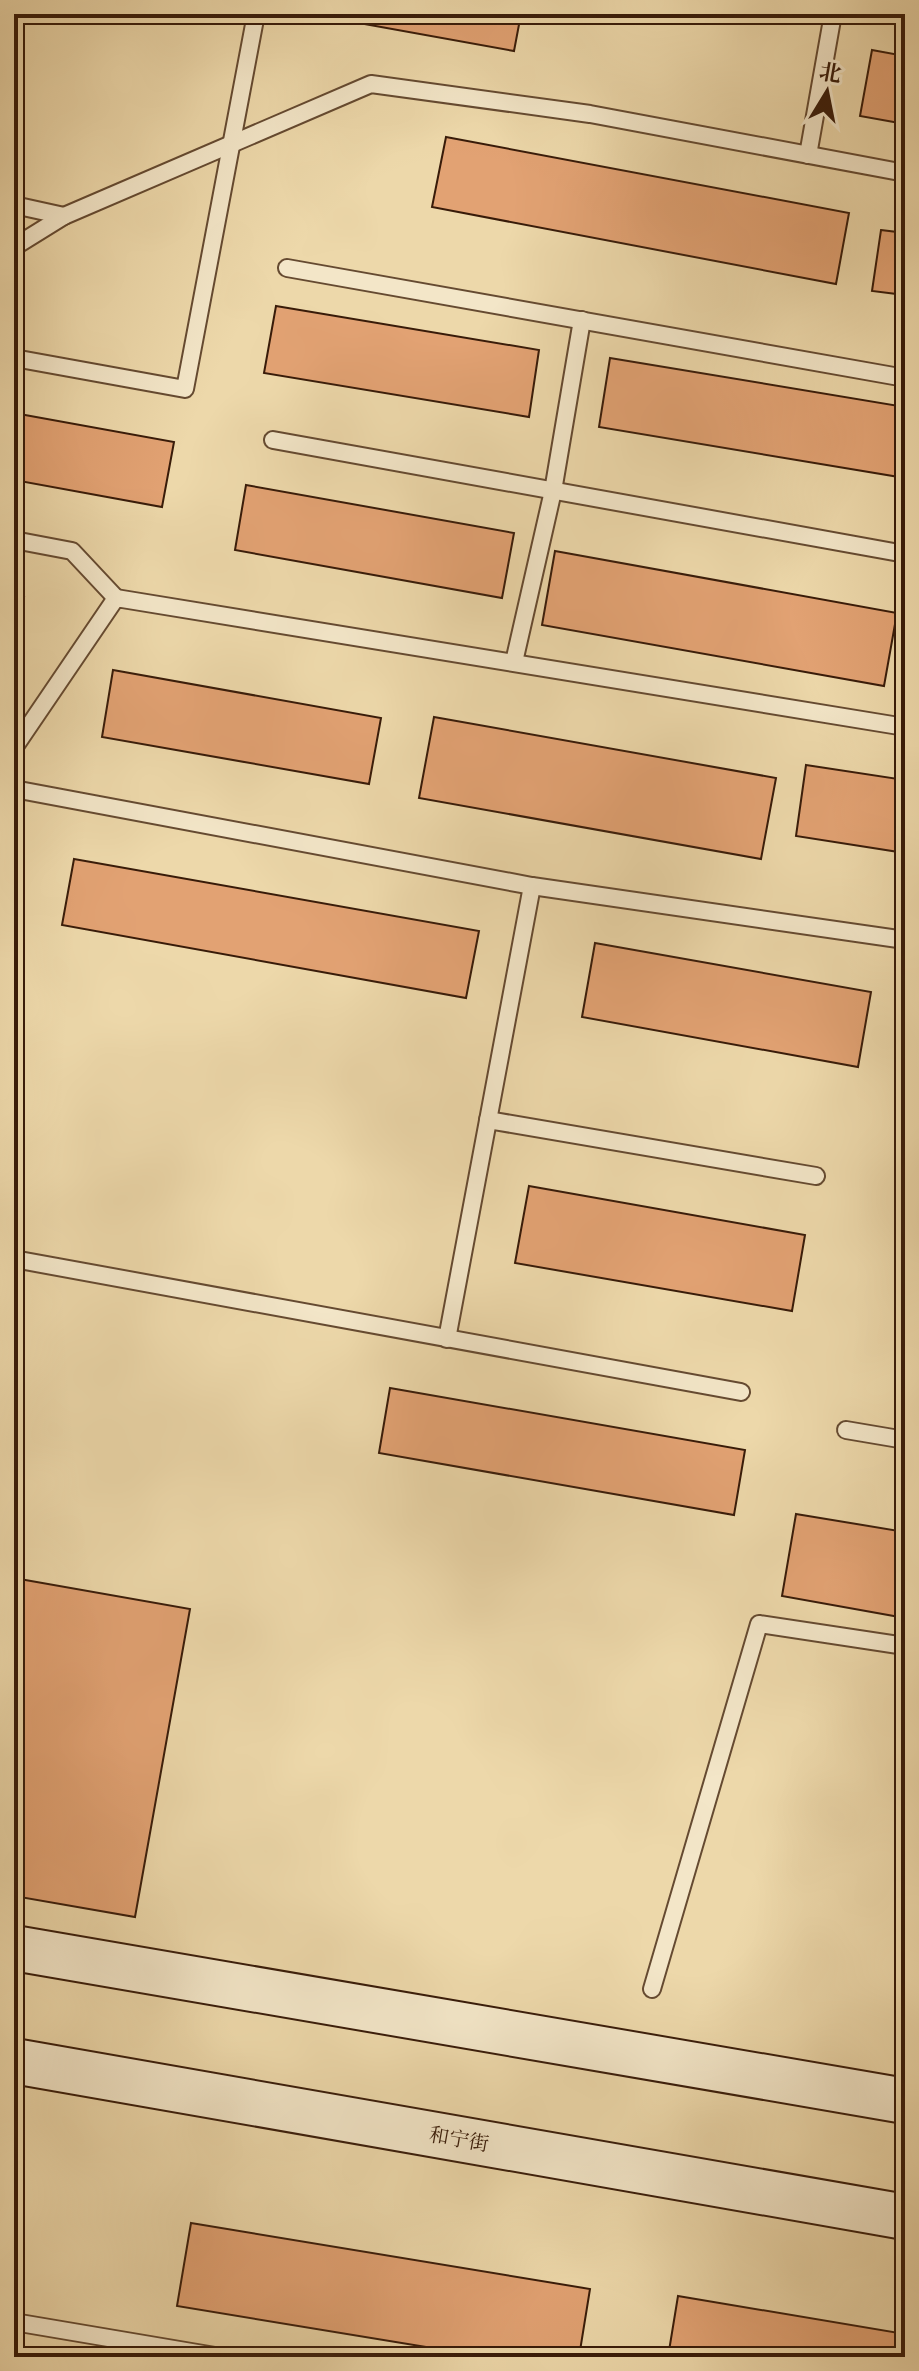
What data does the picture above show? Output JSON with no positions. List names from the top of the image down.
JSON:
{
  "streets": {
    "main road": ["和宁街"]
  },
  "north": "top"
}
